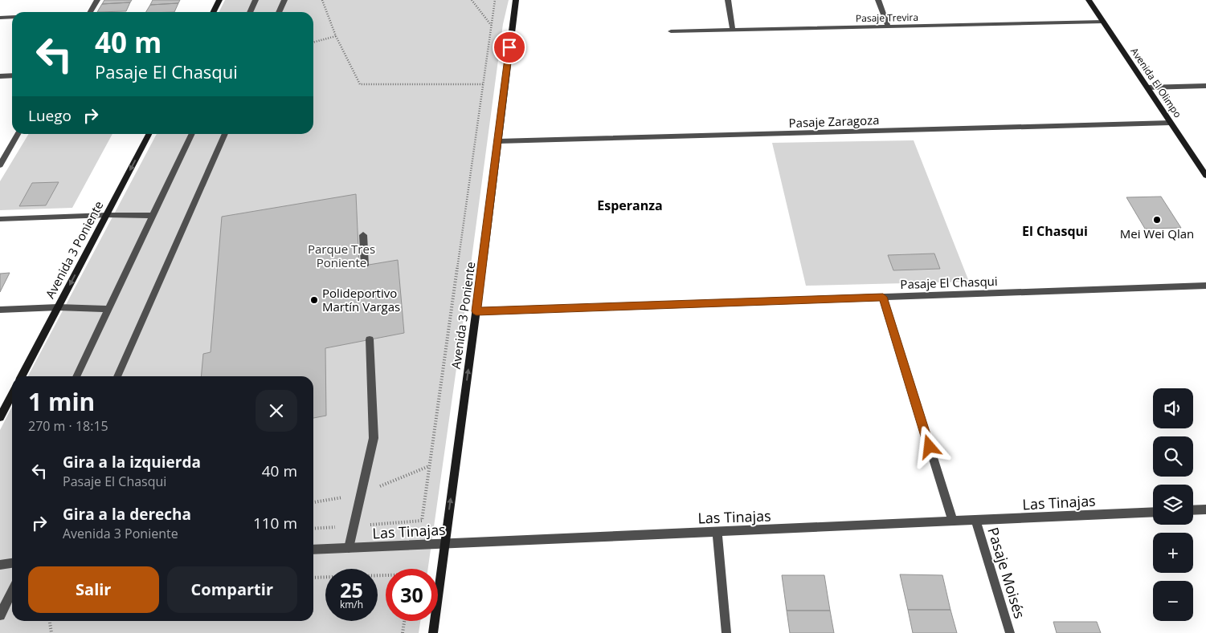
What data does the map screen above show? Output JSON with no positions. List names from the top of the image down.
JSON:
{
  "streets": {
    "main road": ["Avenida El Olimpo", "Avenida 3 Poniente"],
    "street": [
      "Pasaje Trevira",
      "Pasaje Zaragoza",
      "Pasaje El Chasqui",
      "Las Tinajas",
      "Pasaje Moisés"
    ]
  },
  "crossings": [
    ["Pasaje Trevira", "Avenida El Olimpo"],
    ["Avenida El Olimpo", "Pasaje Zaragoza"],
    ["Pasaje Zaragoza", "Avenida 3 Poniente"],
    ["Avenida 3 Poniente", "Pasaje El Chasqui"],
    ["Avenida 3 Poniente", "Las Tinajas"],
    ["Las Tinajas", "Pasaje Moisés"]
  ],
  "districts": ["Esperanza", "El Chasqui"],
  "parks": ["Parque Tres Poniente"],
  "places": ["Mei Wei Qlan", "Polideportivo Martín Vargas"],
  "page": {
    "turn": ["40 m", "Pasaje El Chasqui"],
    "then": "Luego",
    "heading": ["1 min", "270 m · 18:15"],
    "map_buttons": ["+", "−"],
    "list": [
      {
        "name": "Gira a la izquierda",
        "note": "Pasaje El Chasqui",
        "value": "40 m"
      },
      {
        "name": "Gira a la derecha",
        "note": "Avenida 3 Poniente",
        "value": "110 m"
      }
    ],
    "buttons": ["Salir", "Compartir"],
    "speed": "25 km/h",
    "limit": "30"
  }
}
